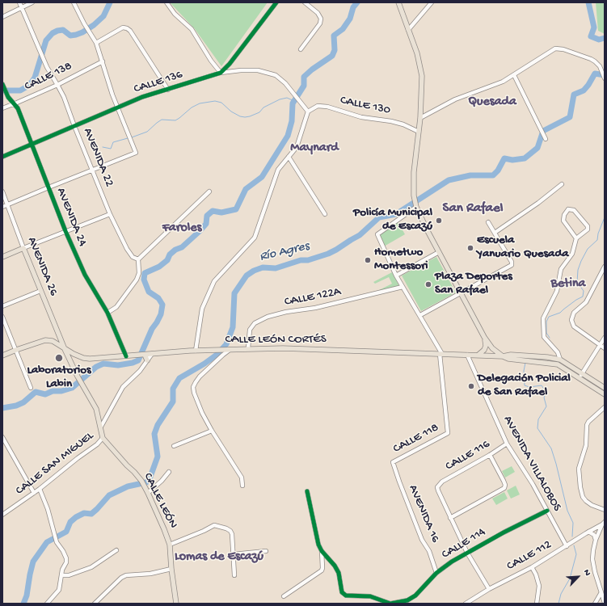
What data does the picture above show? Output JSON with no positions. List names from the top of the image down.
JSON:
{
  "streets": {
    "main road": ["AVENIDA 26", "CALLE LEÓN CORTÉS", "CALLE LEÓN"],
    "street": [
      "CALLE 138",
      "CALLE 136",
      "CALLE 130",
      "AVENIDA 22",
      "AVENIDA 24",
      "CALLE 122A",
      "CALLE 118",
      "CALLE 116",
      "CALLE SAN MIGUEL",
      "AVENIDA VILLALOBOS",
      "AVENIDA 16",
      "CALLE 114",
      "CALLE 112"
    ]
  },
  "crossings": [
    ["CALLE 138", "AVENIDA 22"],
    ["CALLE 138", "AVENIDA 24"],
    ["CALLE 136", "AVENIDA 22"],
    ["CALLE 136", "AVENIDA 24"],
    ["AVENIDA 24", "CALLE LEÓN CORTÉS"],
    ["AVENIDA 26", "CALLE LEÓN CORTÉS"],
    ["CALLE 122A", "CALLE LEÓN CORTÉS"],
    ["CALLE LEÓN CORTÉS", "CALLE 118"],
    ["CALLE LEÓN CORTÉS", "CALLE SAN MIGUEL"],
    ["CALLE LEÓN CORTÉS", "AVENIDA VILLALOBOS"],
    ["CALLE 118", "AVENIDA 16"],
    ["CALLE 116", "AVENIDA VILLALOBOS"],
    ["CALLE SAN MIGUEL", "CALLE LEÓN"],
    ["AVENIDA VILLALOBOS", "CALLE 114"],
    ["AVENIDA VILLALOBOS", "CALLE 112"],
    ["AVENIDA 16", "CALLE 114"]
  ],
  "districts": [
    "Quesada",
    "Maynard",
    "San Rafael",
    "Faroles",
    "Betina",
    "Lomas de Escazú"
  ],
  "water": ["Río Agres"],
  "places": [
    "Policía Municipal de Escazú",
    "Escuela Yanuario Quesada",
    "Hometwo Montessori",
    "Plaza Deportes San Rafael",
    "Laboratorios Labin",
    "Delegación Policial de San Rafael"
  ],
  "north": "top right"
}
